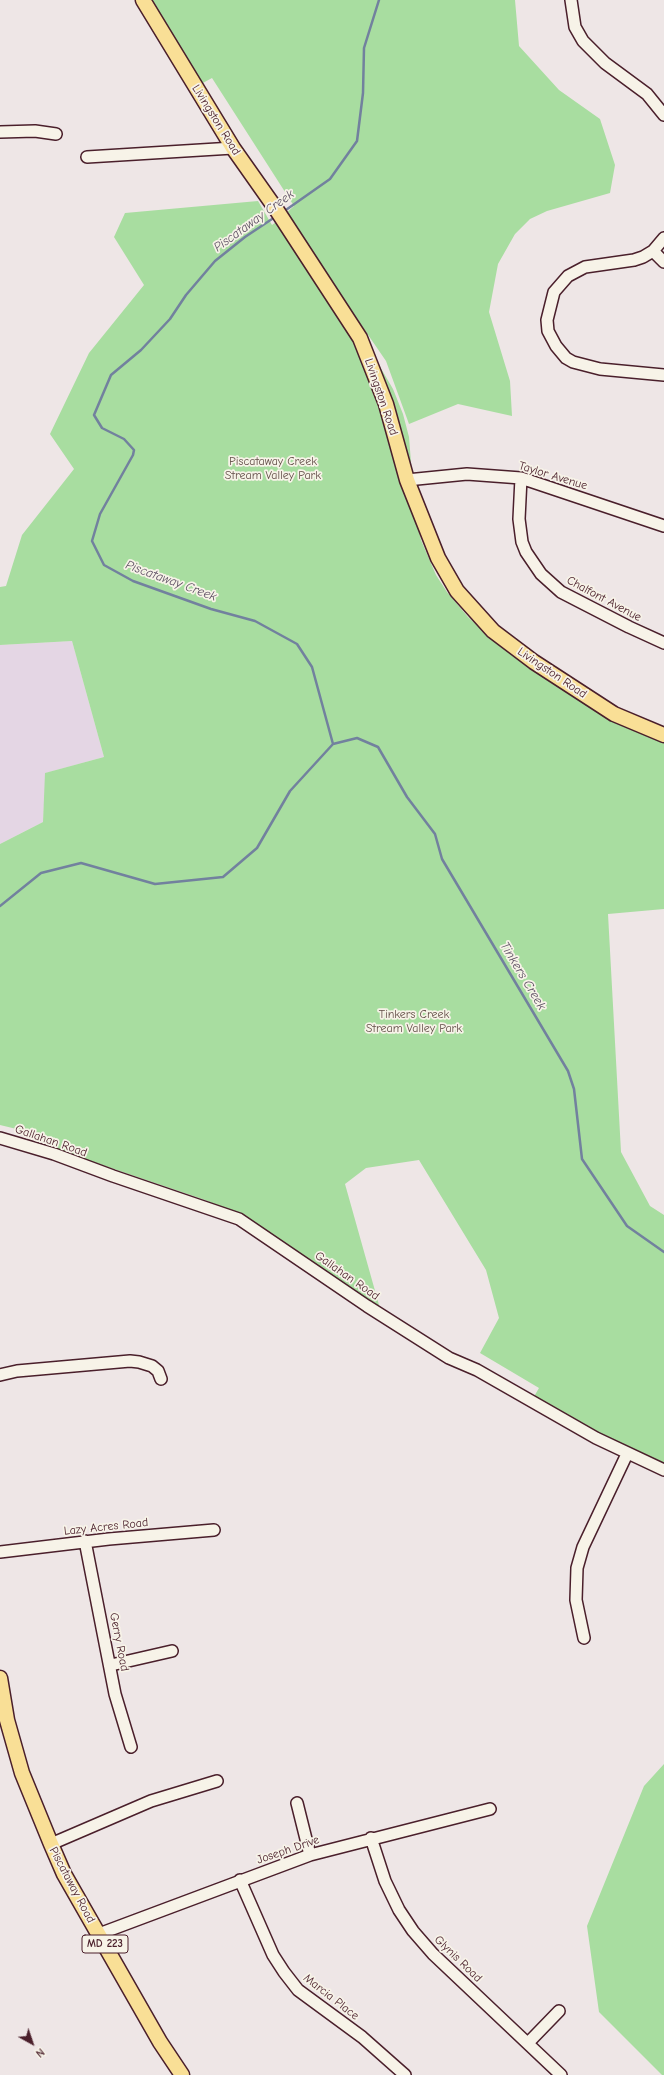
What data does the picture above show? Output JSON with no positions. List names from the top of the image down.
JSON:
{
  "streets": {
    "main road": ["Livingston Road", "Piscataway Road", "MD 223"],
    "street": [
      "Taylor Avenue",
      "Chalfont Avenue",
      "Gallahan Road",
      "Lazy Acres Road",
      "Gerry Road",
      "Joseph Drive",
      "Glynis Road",
      "Marcia Place"
    ]
  },
  "crossings": [
    ["Livingston Road", "Taylor Avenue"],
    ["Taylor Avenue", "Chalfont Avenue"],
    ["Lazy Acres Road", "Gerry Road"],
    ["Joseph Drive", "Piscataway Road"],
    ["Joseph Drive", "Glynis Road"],
    ["Joseph Drive", "Marcia Place"]
  ],
  "water": ["Piscataway Creek", "Tinkers Creek"],
  "parks": ["Piscataway Creek Stream Valley Park", "Tinkers Creek Stream Valley Park"],
  "north": "bottom right"
}
